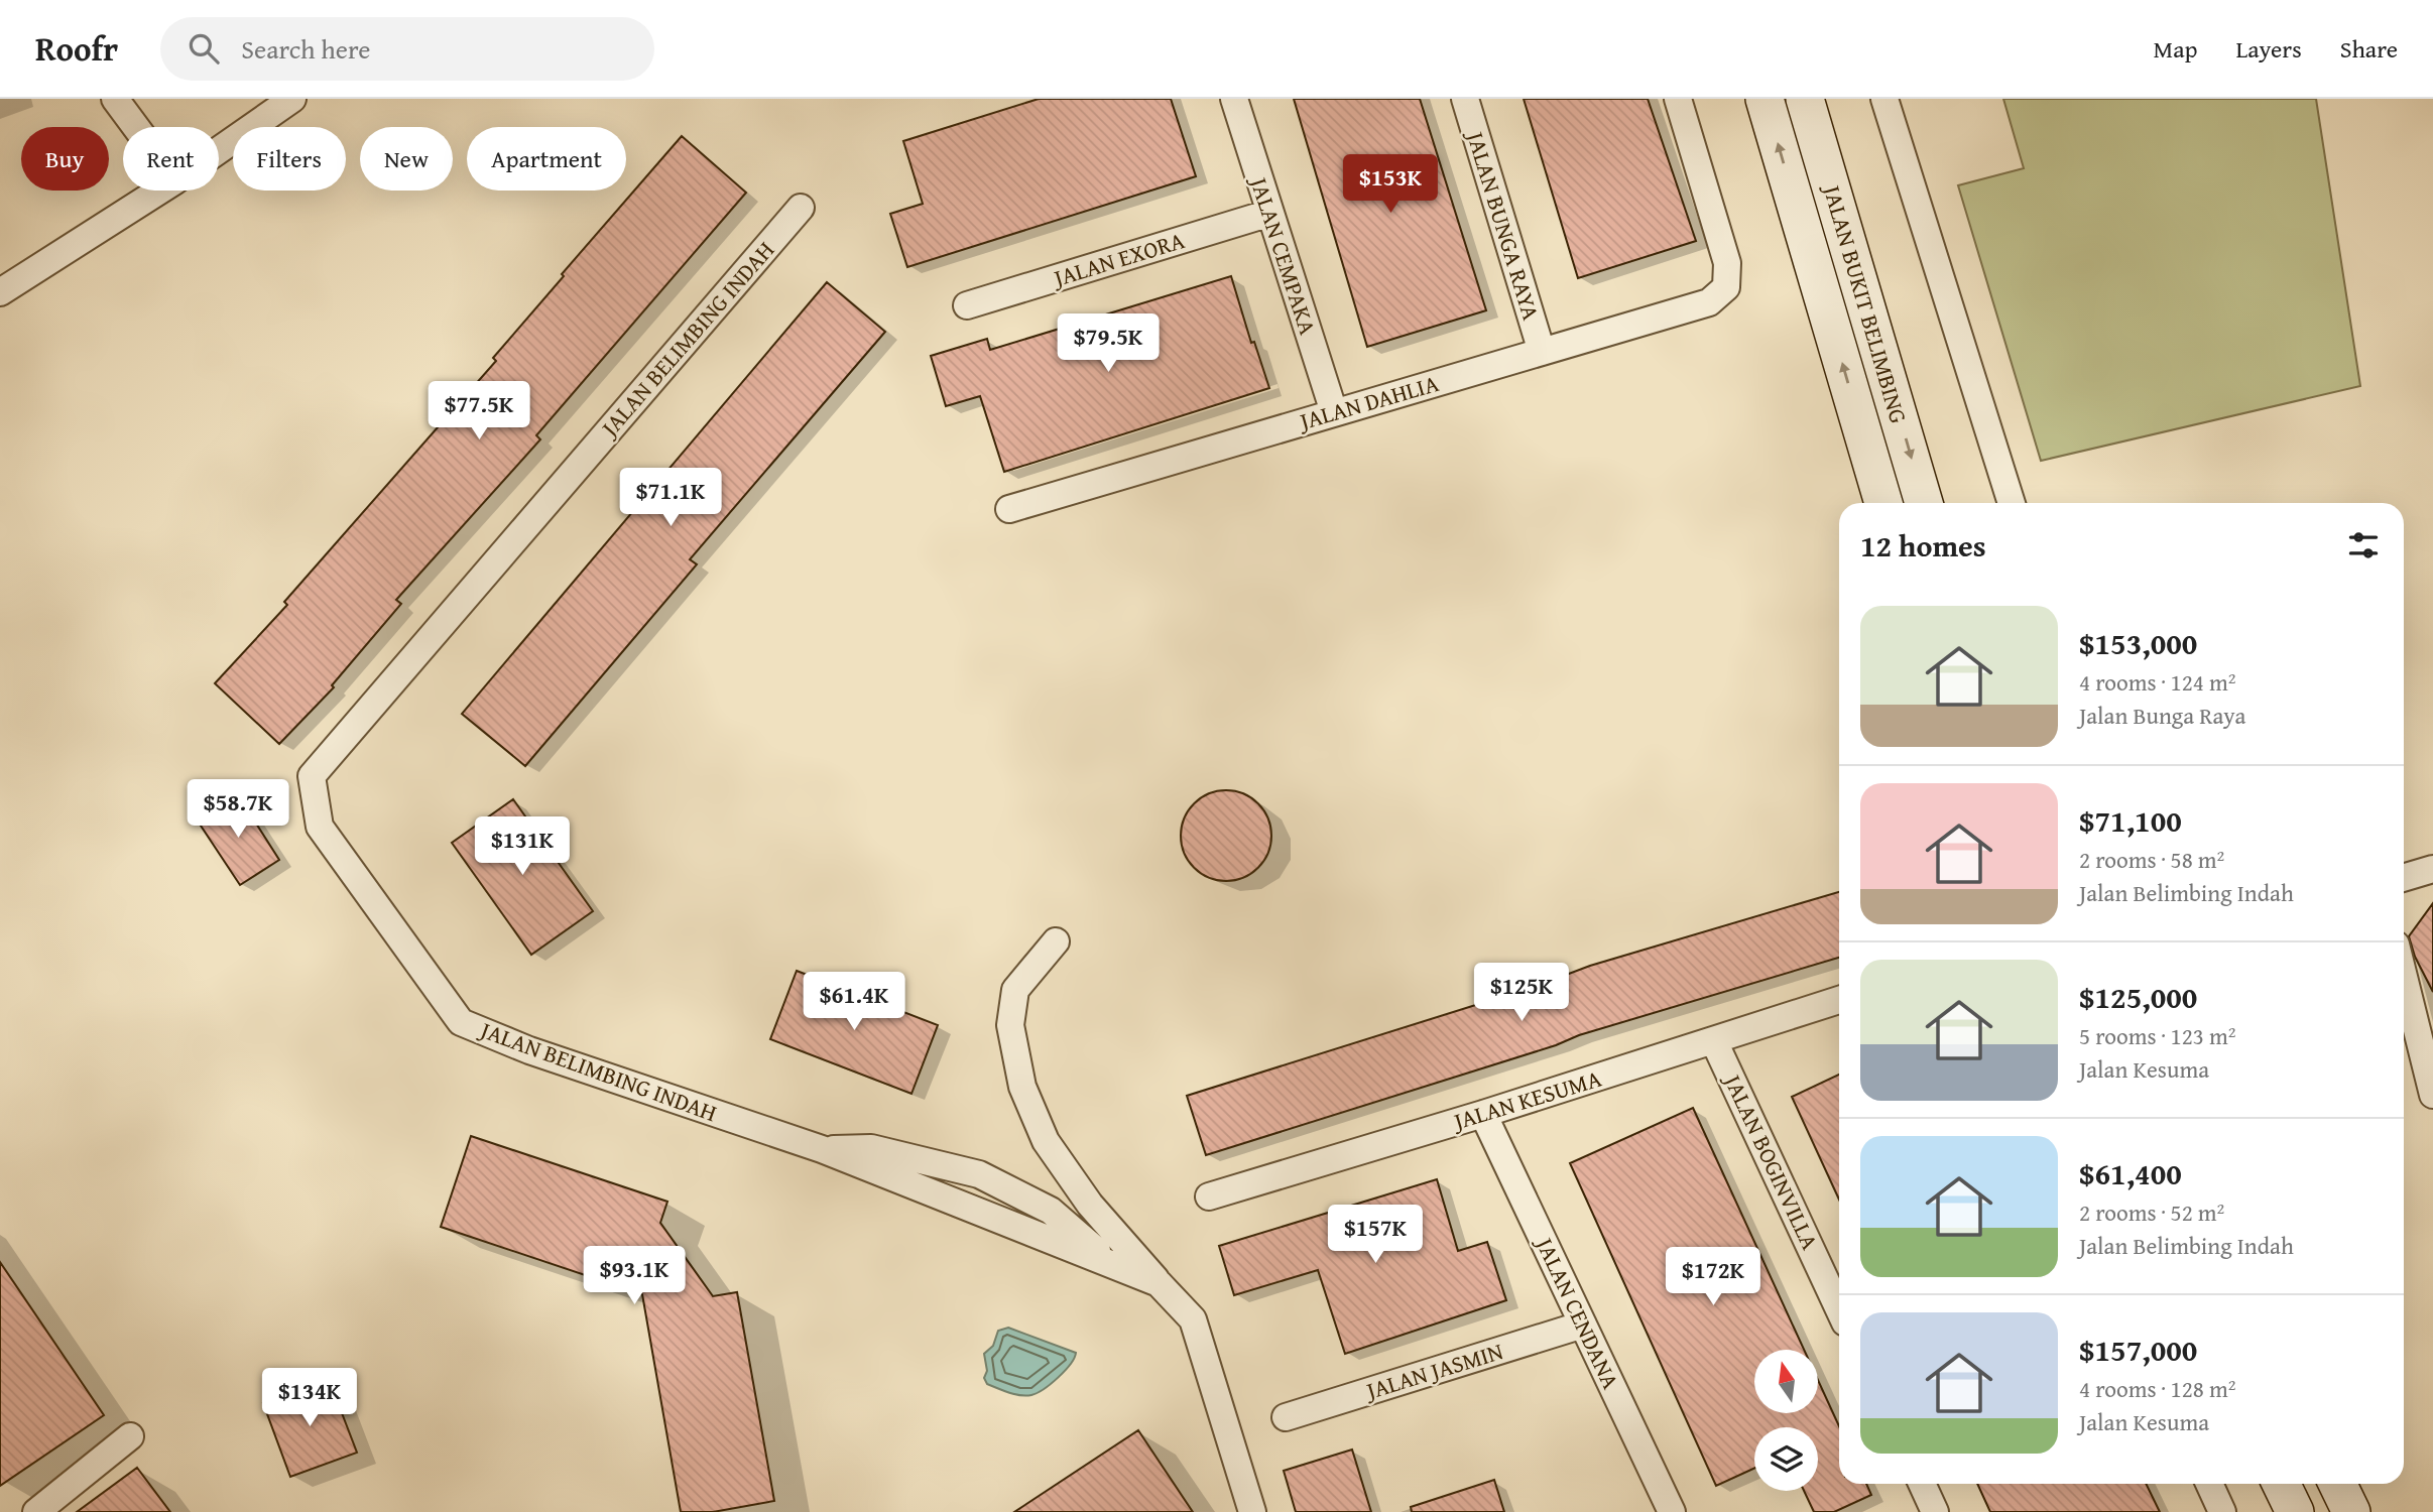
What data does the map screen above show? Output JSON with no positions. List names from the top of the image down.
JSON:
{
  "streets": {
    "main road": ["JALAN BUKIT BELIMBING"],
    "street": [
      "JALAN BUNGA RAYA",
      "JALAN CEMPAKA",
      "JALAN EXORA",
      "JALAN BELIMBING INDAH",
      "JALAN DAHLIA",
      "JALAN KESUMA",
      "JALAN BOGINVILLA",
      "JALAN CENDANA",
      "JALAN JASMIN"
    ]
  },
  "crossings": [
    ["JALAN BUNGA RAYA", "JALAN DAHLIA"],
    ["JALAN CEMPAKA", "JALAN EXORA"],
    ["JALAN CEMPAKA", "JALAN DAHLIA"],
    ["JALAN KESUMA", "JALAN BOGINVILLA"],
    ["JALAN KESUMA", "JALAN CENDANA"],
    ["JALAN CENDANA", "JALAN JASMIN"]
  ],
  "north": "top",
  "page": {
    "header": "Roofr",
    "search": "Search here",
    "nav": ["Map", "Layers", "Share"],
    "chip": [
      "Buy",
      "Rent",
      "Filters",
      "New",
      "Apartment"
    ],
    "price": [
      "$153K",
      "$79.5K",
      "$77.5K",
      "$71.1K",
      "$58.7K",
      "$131K",
      "$125K",
      "$61.4K",
      "$157K",
      "$93.1K",
      "$172K",
      "$134K"
    ],
    "heading": "12 homes",
    "list": [
      {
        "name": "$153,000",
        "note": "4 rooms · 124 m² · Jalan Bunga Raya"
      },
      {
        "name": "$71,100",
        "note": "2 rooms · 58 m² · Jalan Belimbing Indah"
      },
      {
        "name": "$125,000",
        "note": "5 rooms · 123 m² · Jalan Kesuma"
      },
      {
        "name": "$61,400",
        "note": "2 rooms · 52 m² · Jalan Belimbing Indah"
      },
      {
        "name": "$157,000",
        "note": "4 rooms · 128 m² · Jalan Kesuma"
      }
    ]
  }
}
